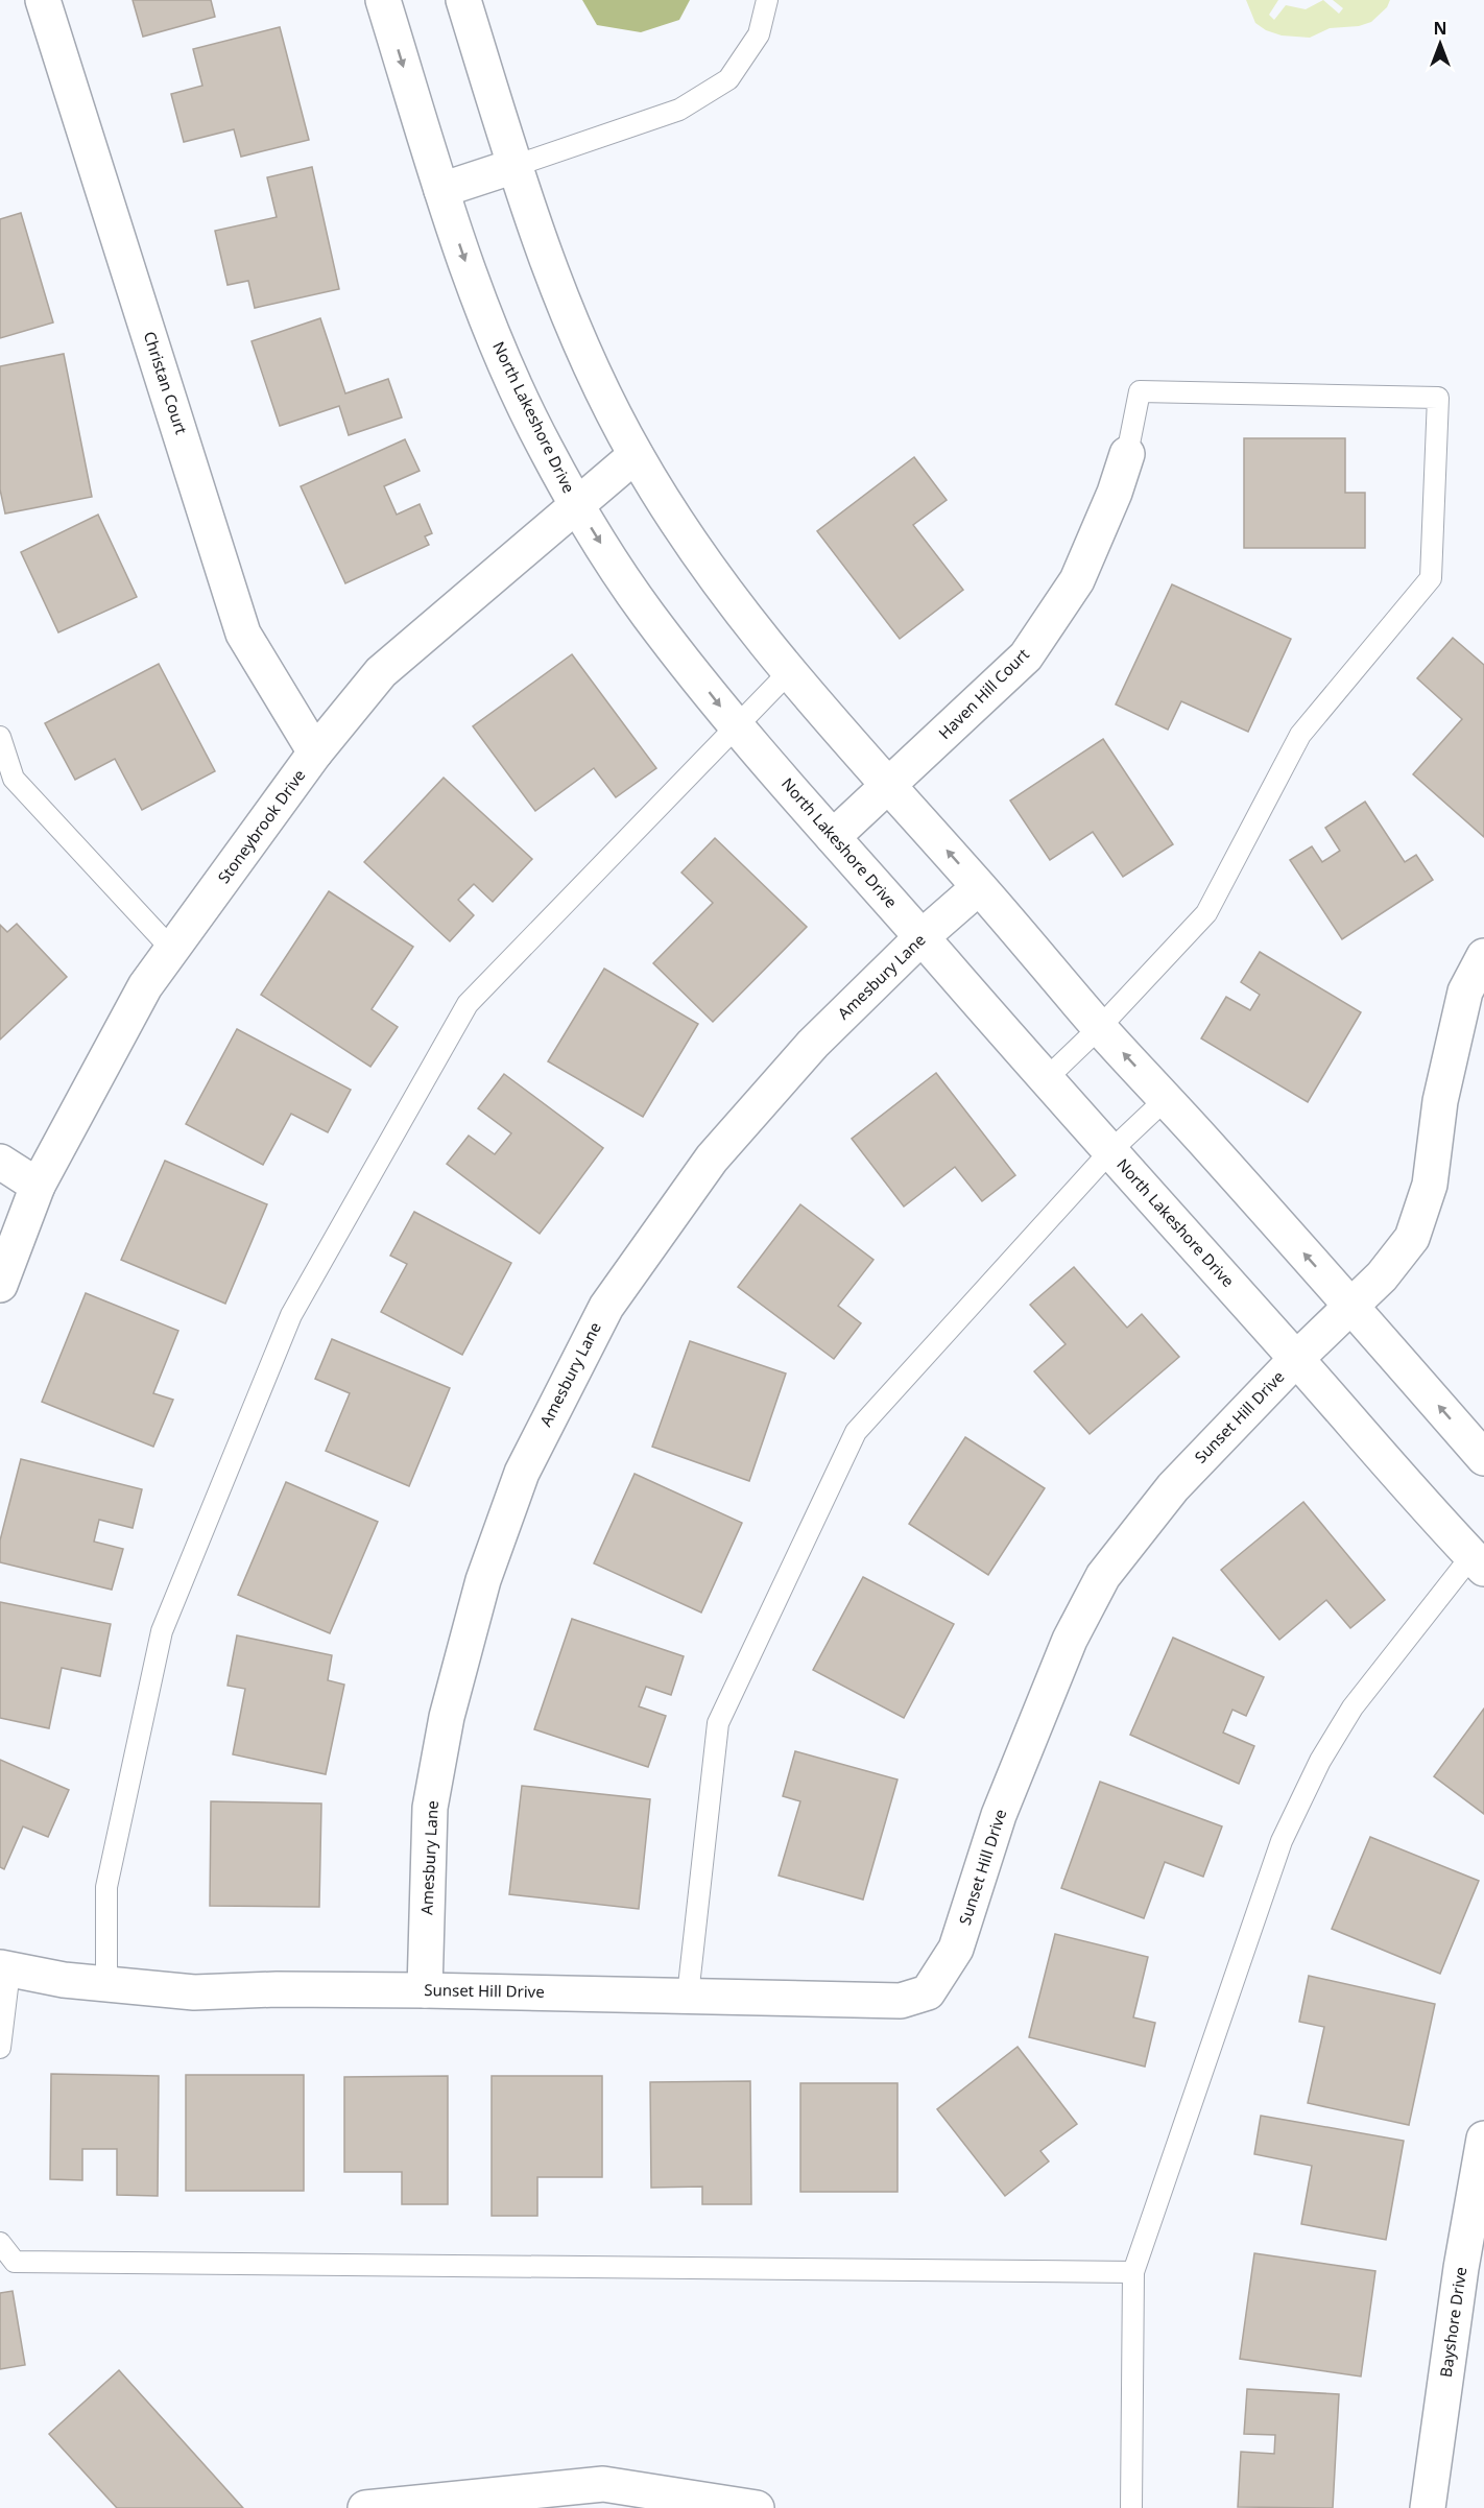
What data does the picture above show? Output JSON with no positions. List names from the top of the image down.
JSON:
{
  "streets": {
    "street": [
      "Christan Court",
      "North Lakeshore Drive",
      "Haven Hill Court",
      "Stoneybrook Drive",
      "Amesbury Lane",
      "Sunset Hill Drive",
      "Bayshore Drive"
    ]
  },
  "crossings": [
    ["Christan Court", "Stoneybrook Drive"],
    ["North Lakeshore Drive", "Haven Hill Court"],
    ["North Lakeshore Drive", "Stoneybrook Drive"],
    ["North Lakeshore Drive", "Amesbury Lane"],
    ["North Lakeshore Drive", "Sunset Hill Drive"],
    ["Amesbury Lane", "Sunset Hill Drive"]
  ],
  "north": "top"
}
